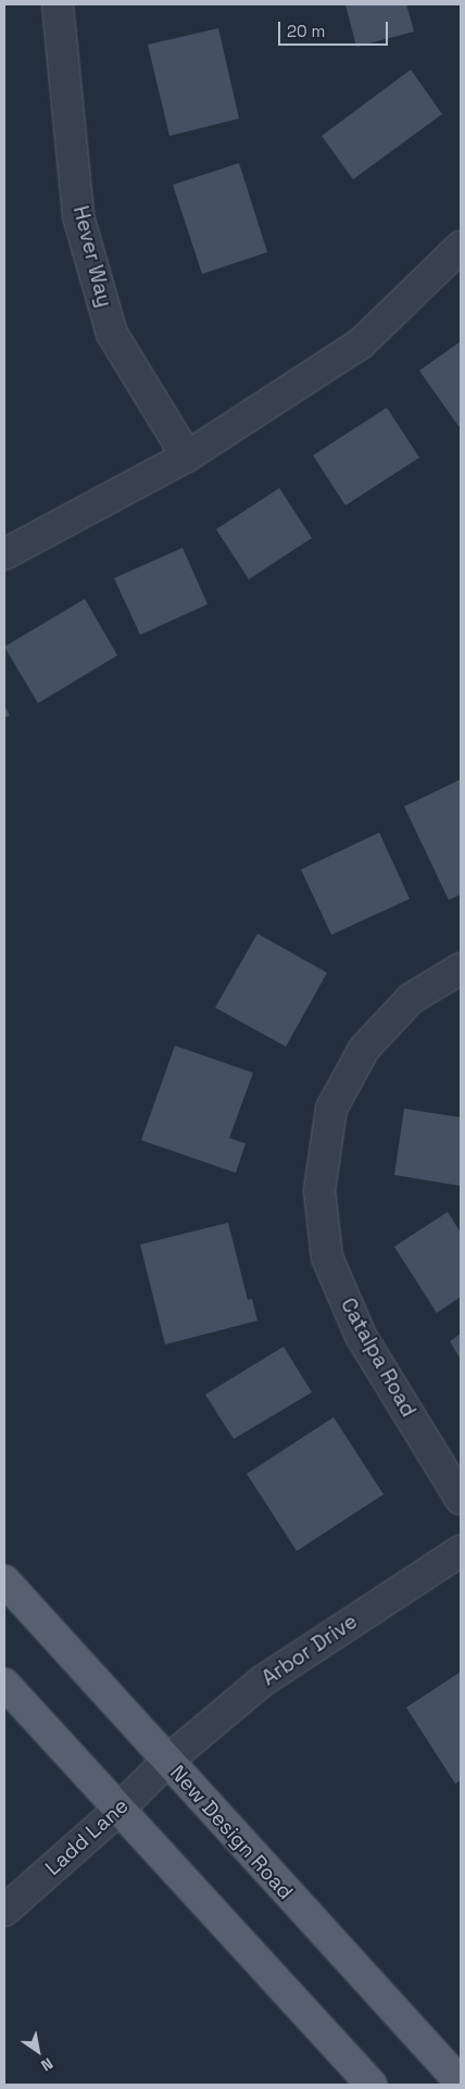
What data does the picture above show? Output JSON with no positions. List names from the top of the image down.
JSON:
{
  "streets": {
    "main road": ["New Design Road"],
    "street": [
      "Hever Way",
      "Catalpa Road",
      "Arbor Drive",
      "Ladd Lane"
    ]
  },
  "crossings": [
    ["Arbor Drive", "New Design Road"],
    ["Arbor Drive", "Ladd Lane"],
    ["New Design Road", "Ladd Lane"]
  ],
  "scale_bar": "20 m",
  "north": "bottom right"
}
